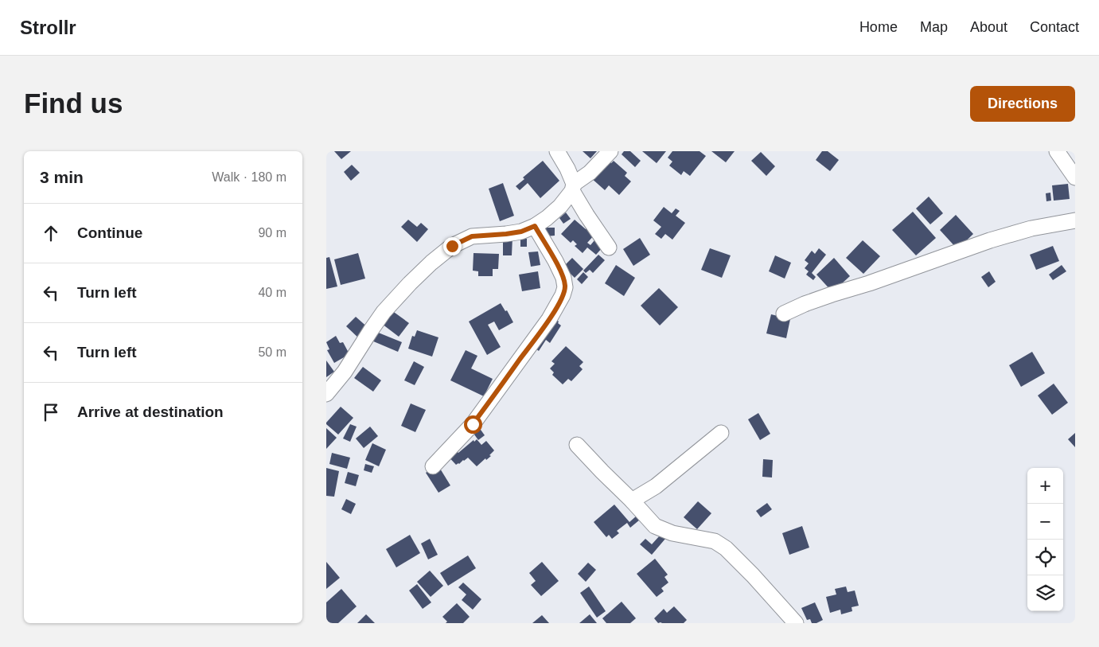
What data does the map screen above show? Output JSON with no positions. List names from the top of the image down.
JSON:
{
  "page": {
    "header": "Strollr",
    "nav": [
      "Home",
      "Map",
      "About",
      "Contact"
    ],
    "buttons": "Directions",
    "title": "Find us",
    "heading": ["3 min", "Walk · 180 m"],
    "list": [
      ["Continue", "90 m"],
      ["Turn left", "40 m"],
      ["Turn left", "50 m"],
      "Arrive at destination"
    ],
    "map_buttons": ["+", "−"]
  }
}
